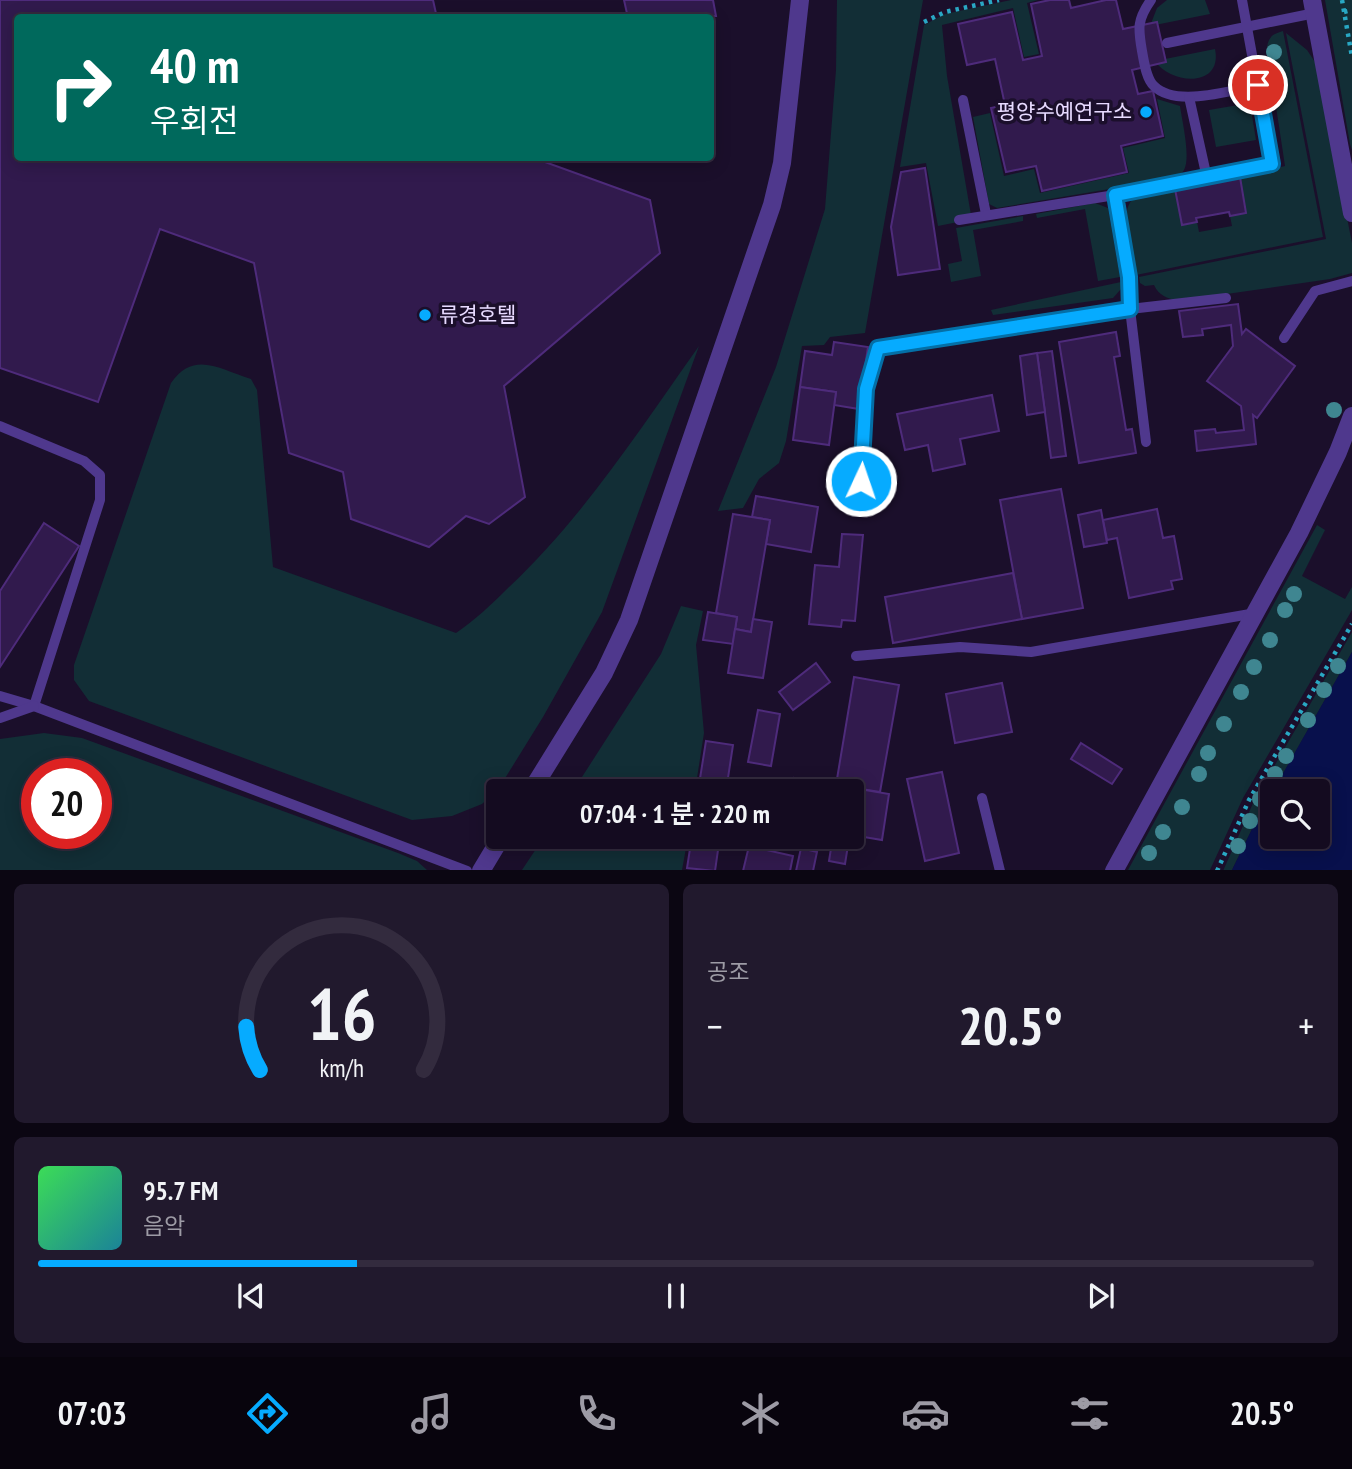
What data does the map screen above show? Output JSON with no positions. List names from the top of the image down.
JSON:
{
  "places": ["평양수예연구소", "류경호텔"],
  "page": {
    "turn": ["40 m", "우회전"],
    "limit": "20",
    "trip": "07:04 · 1 분 · 220 m",
    "tile": "공조",
    "heat": ["−", "20.5°", "+"],
    "song": ["95.7 FM", "음악"],
    "tabs": ["07:03", "20.5°"],
    "gauge": ["16", "km/h"]
  }
}
